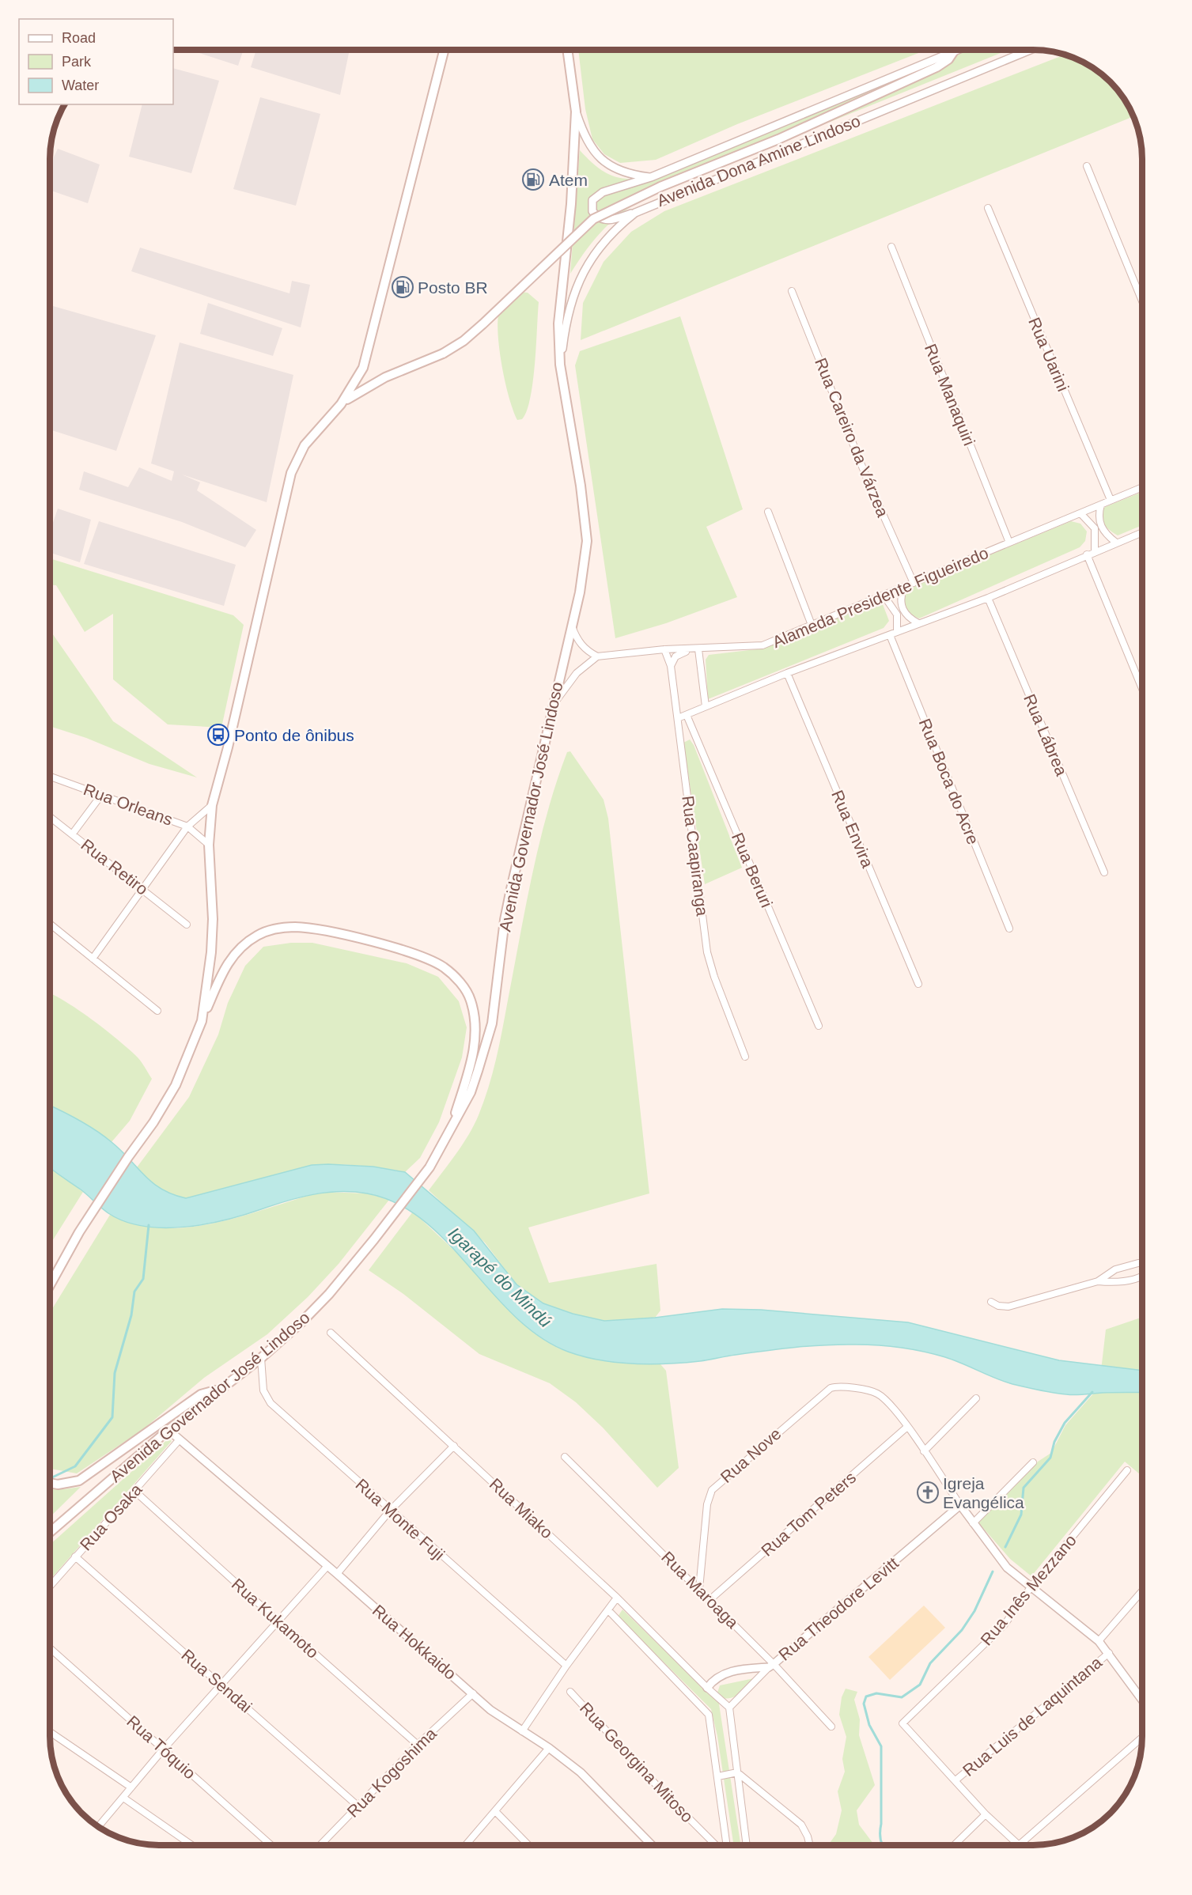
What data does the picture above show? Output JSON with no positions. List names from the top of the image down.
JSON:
{
  "streets": {
    "main road": ["Avenida Governador José Lindoso"],
    "street": [
      "Avenida Dona Amine Lindoso",
      "Rua Uarini",
      "Rua Manaquiri",
      "Rua Careiro da Várzea",
      "Alameda Presidente Figueiredo",
      "Rua Lábrea",
      "Rua Boca do Acre",
      "Rua Orleans",
      "Rua Envira",
      "Rua Caapiranga",
      "Rua Retiro",
      "Rua Beruri",
      "Rua Nove",
      "Rua Miako",
      "Rua Tom Peters",
      "Rua Osaka",
      "Rua Monte Fuji",
      "Rua Maroaga",
      "Rua Inês Mezzano",
      "Rua Theodore Levitt",
      "Rua Kukamoto",
      "Rua Hokkaido",
      "Rua Sendai",
      "Rua Luis de Laquintana",
      "Rua Tóquio",
      "Rua Georgina Mitoso",
      "Rua Kogoshima"
    ]
  },
  "crossings": [
    ["Avenida Dona Amine Lindoso", "Avenida Governador José Lindoso"],
    ["Rua Uarini", "Alameda Presidente Figueiredo"],
    ["Rua Manaquiri", "Alameda Presidente Figueiredo"],
    ["Rua Careiro da Várzea", "Alameda Presidente Figueiredo"],
    ["Alameda Presidente Figueiredo", "Rua Lábrea"],
    ["Alameda Presidente Figueiredo", "Rua Boca do Acre"],
    ["Alameda Presidente Figueiredo", "Rua Envira"],
    ["Alameda Presidente Figueiredo", "Rua Caapiranga"],
    ["Alameda Presidente Figueiredo", "Rua Beruri"],
    ["Avenida Governador José Lindoso", "Rua Monte Fuji"],
    ["Avenida Governador José Lindoso", "Rua Hokkaido"],
    ["Rua Nove", "Rua Tom Peters"],
    ["Rua Nove", "Rua Maroaga"],
    ["Rua Miako", "Rua Theodore Levitt"],
    ["Rua Tom Peters", "Rua Maroaga"],
    ["Rua Osaka", "Rua Kukamoto"],
    ["Rua Osaka", "Rua Hokkaido"],
    ["Rua Osaka", "Rua Sendai"],
    ["Rua Maroaga", "Rua Theodore Levitt"],
    ["Rua Inês Mezzano", "Rua Luis de Laquintana"],
    ["Rua Kukamoto", "Rua Kogoshima"],
    ["Rua Hokkaido", "Rua Kogoshima"],
    ["Rua Sendai", "Rua Kogoshima"]
  ],
  "water": ["Igarapé do Mindú"],
  "places": {
    "fuel station": ["Atem", "Posto BR"],
    "bus stop": ["Ponto de ônibus"],
    "church": ["Igreja Evangélica"]
  },
  "legend": ["Road", "Park", "Water"]
}
